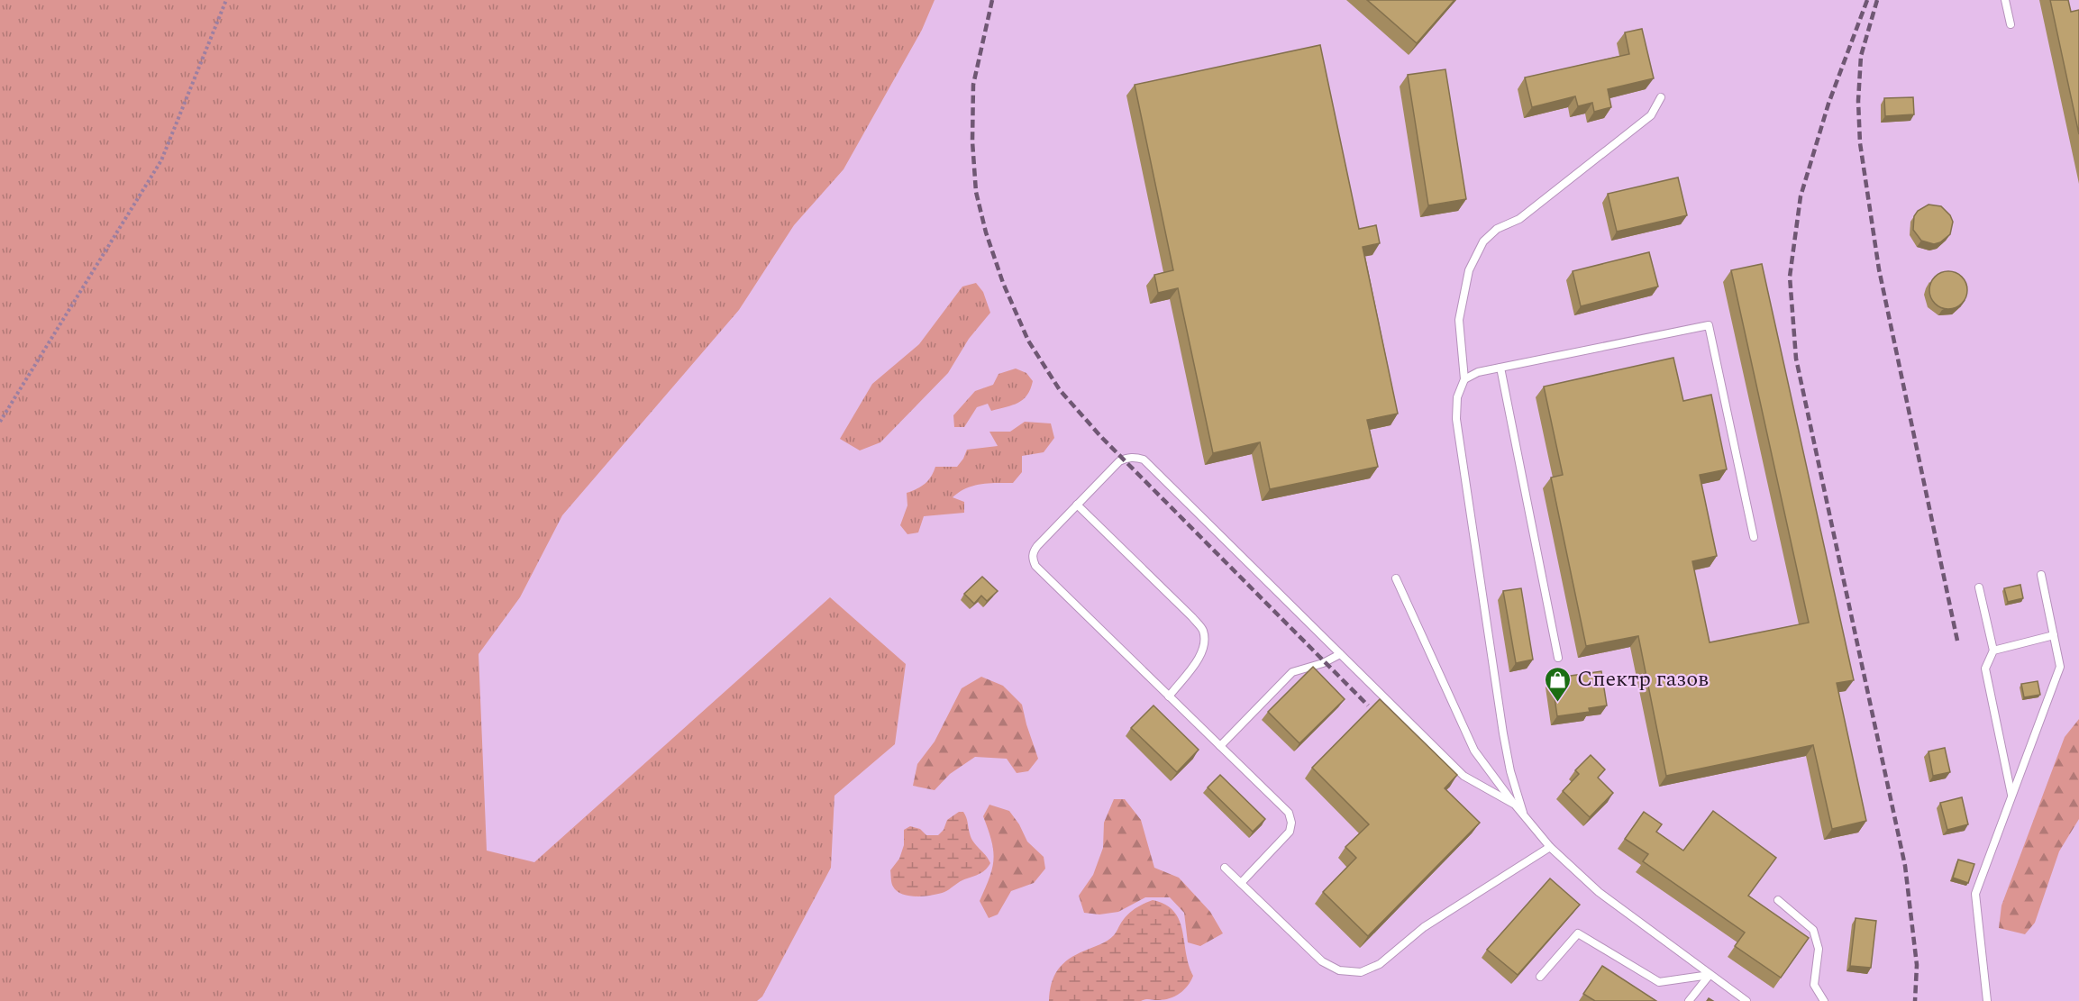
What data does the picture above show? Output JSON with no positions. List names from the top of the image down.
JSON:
{
  "places": {
    "shop": ["Спектр газов"]
  }
}
